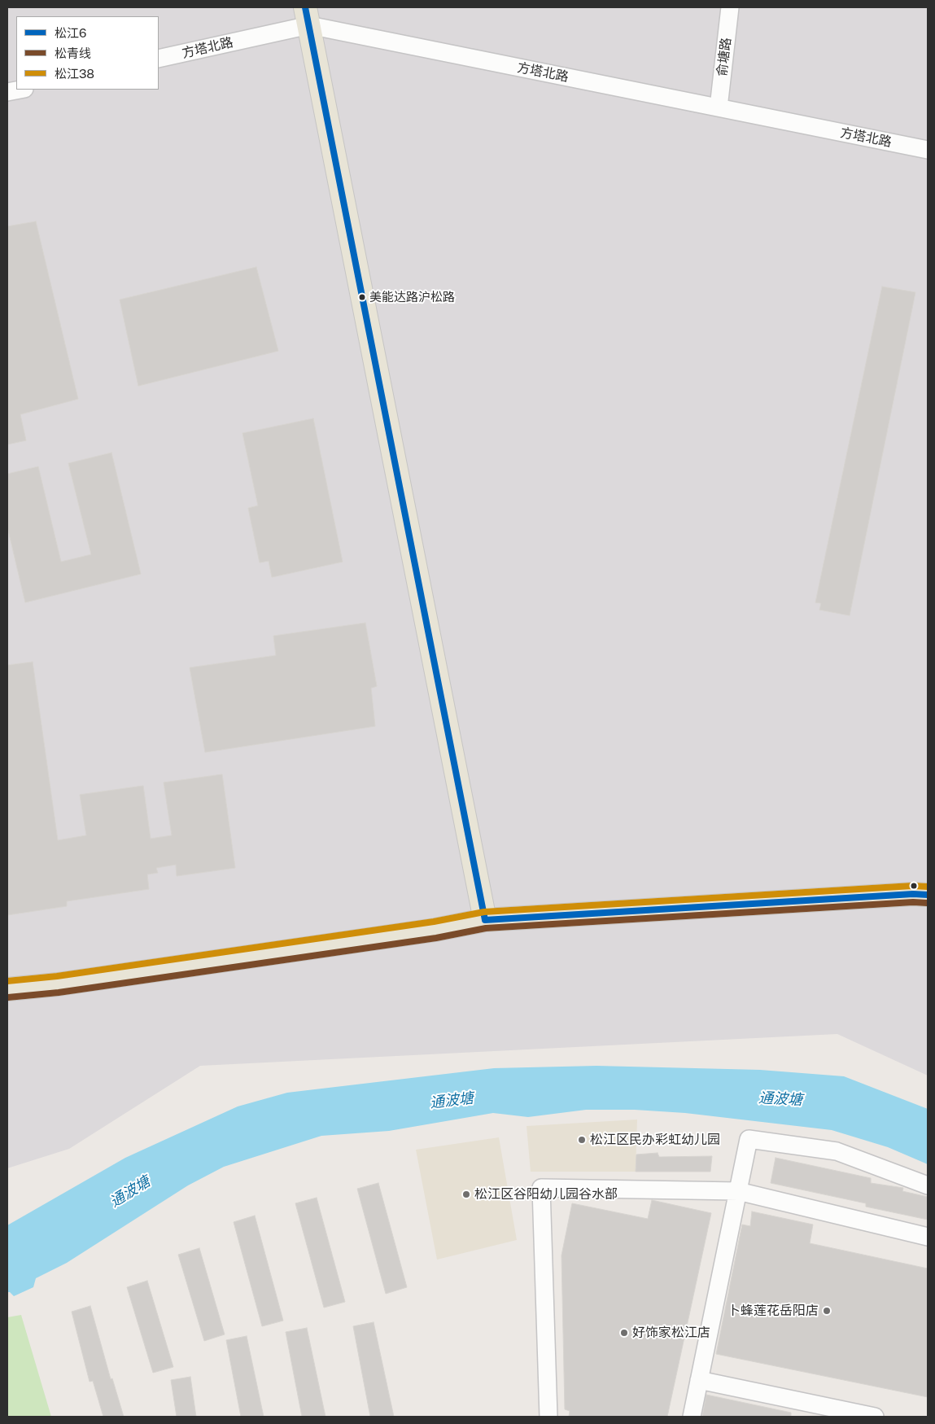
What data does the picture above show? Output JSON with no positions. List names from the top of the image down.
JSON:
{
  "streets": {
    "street": ["方塔北路", "俞塘路"]
  },
  "crossings": [
    ["方塔北路", "俞塘路"]
  ],
  "water": ["通波塘"],
  "places": [
    "美能达路沪松路",
    "松江区民办彩虹幼儿园",
    "松江区谷阳幼儿园谷水部",
    "卜蜂莲花岳阳店",
    "好饰家松江店"
  ],
  "lines": ["transit line 松江6", "transit line 松江38", "transit line 松青线"],
  "legend": ["松江6", "松青线", "松江38"]
}
